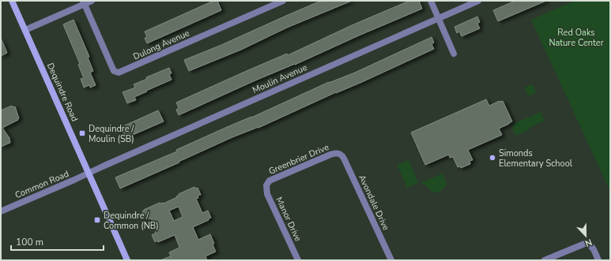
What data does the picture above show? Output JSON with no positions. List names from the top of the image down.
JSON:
{
  "streets": {
    "main road": ["Dequindre Road"],
    "street": [
      "Dulong Avenue",
      "Moulin Avenue",
      "Greenbrier Drive",
      "Common Road",
      "Avondale Drive",
      "Manor Drive"
    ]
  },
  "crossings": [
    ["Moulin Avenue", "Dequindre Road"],
    ["Moulin Avenue", "Common Road"],
    ["Dequindre Road", "Common Road"],
    ["Greenbrier Drive", "Avondale Drive"],
    ["Greenbrier Drive", "Manor Drive"]
  ],
  "parks": ["Red Oaks Nature Center"],
  "places": {
    "transit": ["Dequindre / Moulin (SB)", "Dequindre / Common (NB)"],
    "other": ["Simonds Elementary School"]
  },
  "scale_bar": "100 m",
  "north": "bottom"
}
